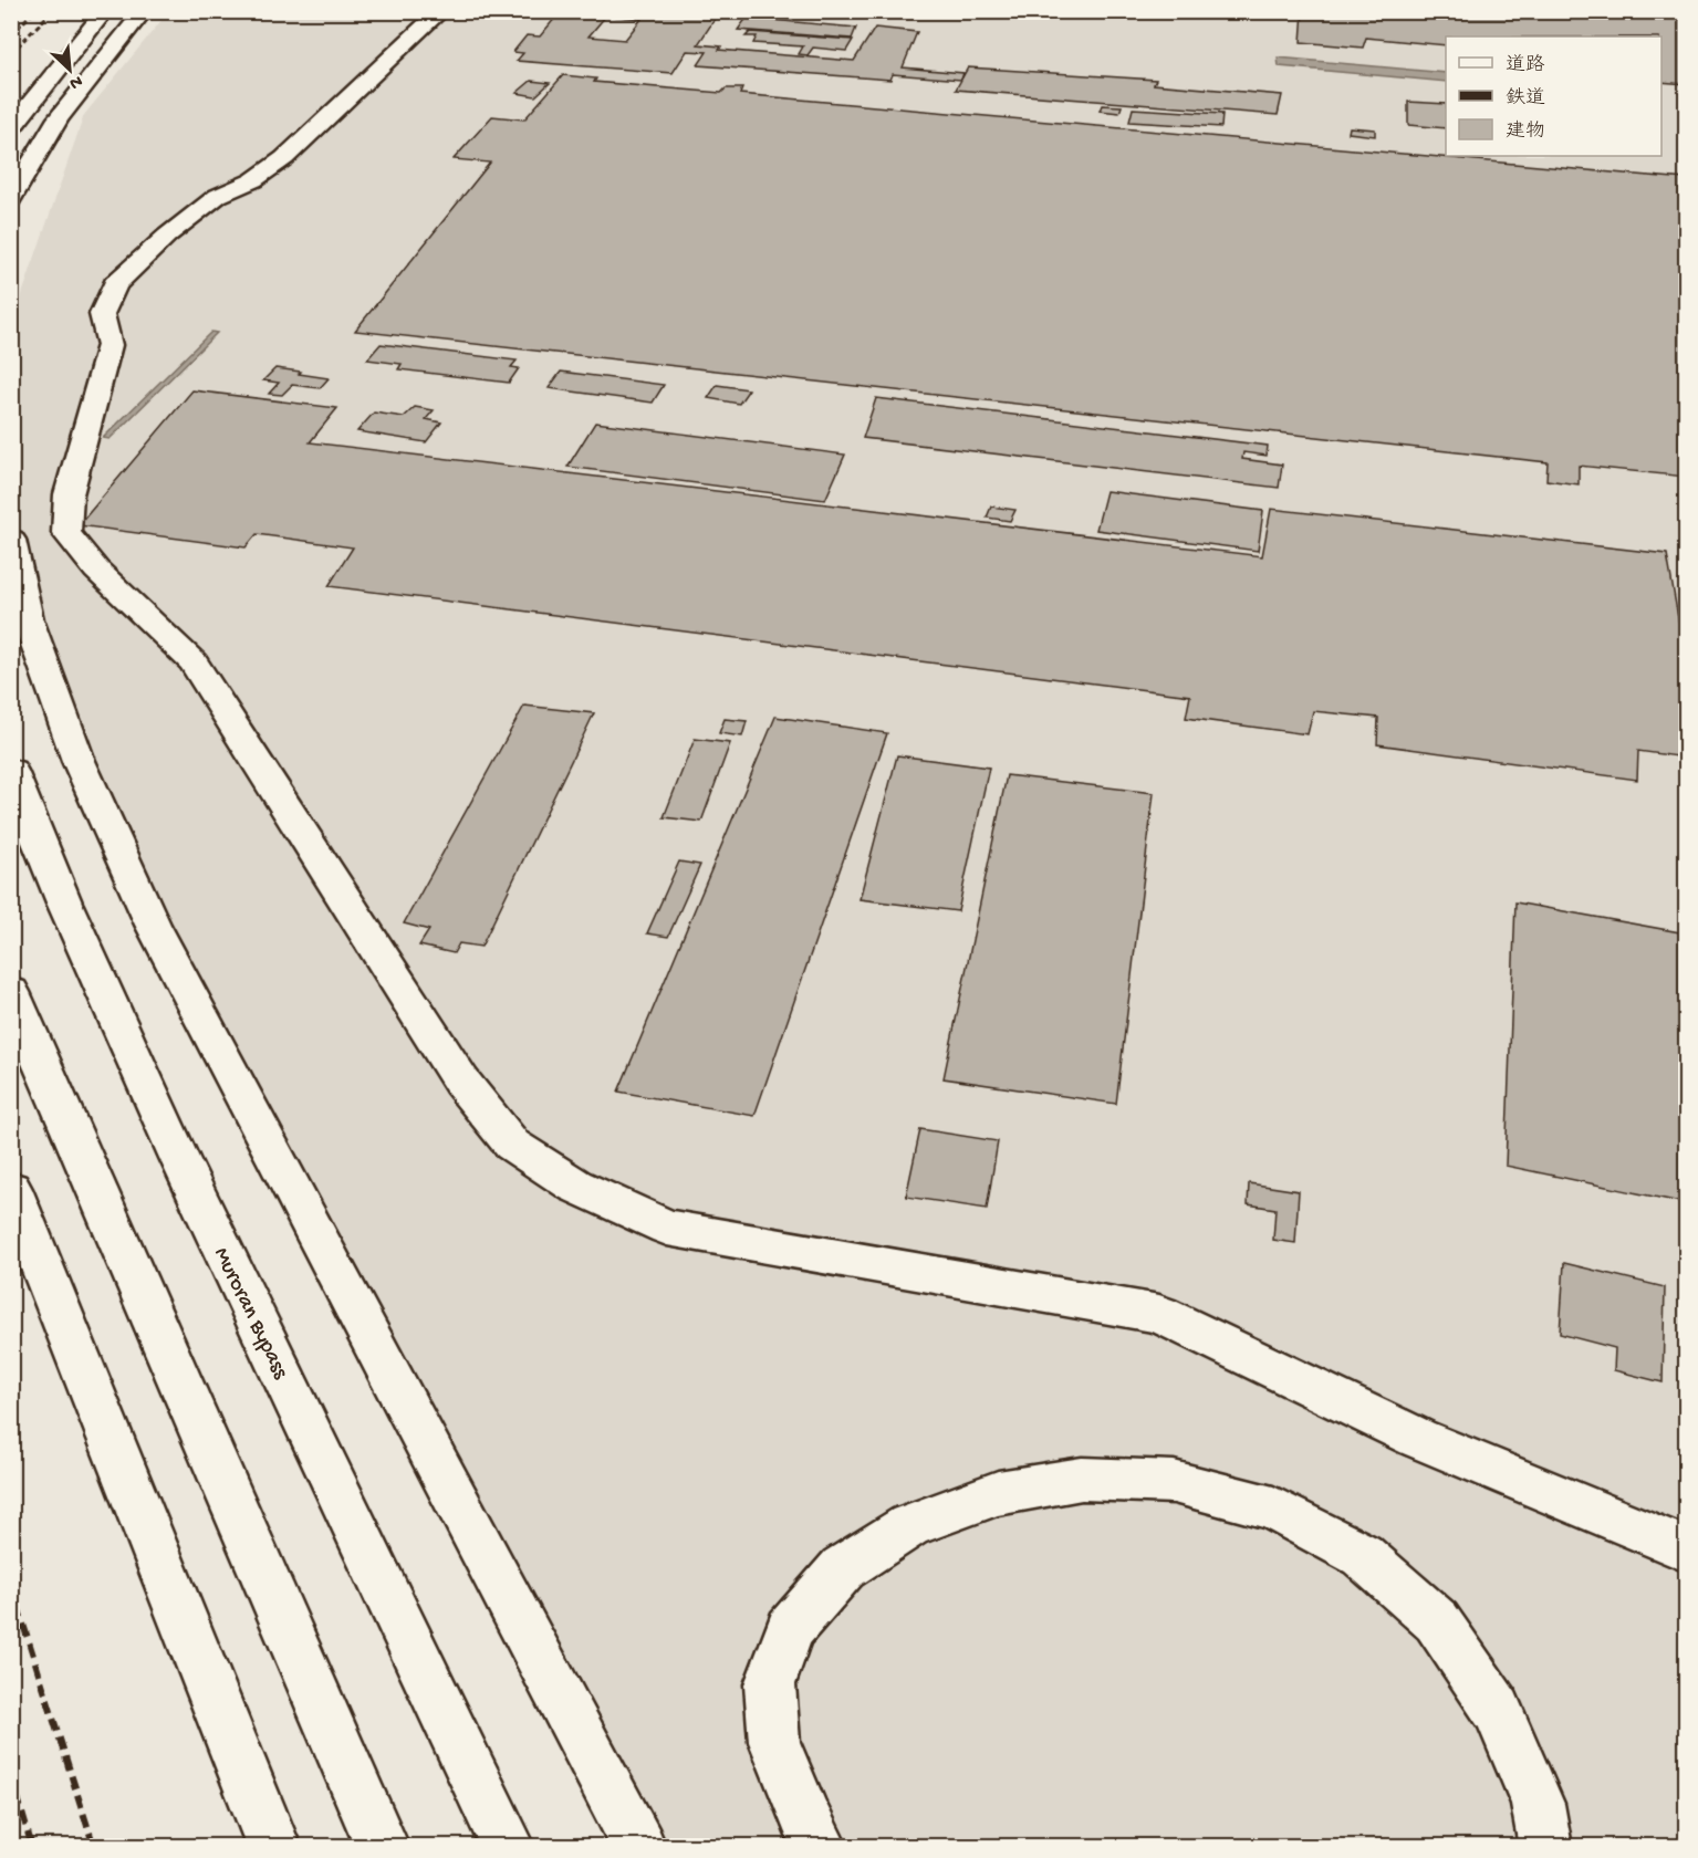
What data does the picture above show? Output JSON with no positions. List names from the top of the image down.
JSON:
{
  "streets": {
    "main road": ["Muroran Bypass"]
  },
  "legend": ["道路", "鉄道", "建物"],
  "north": "bottom right"
}
